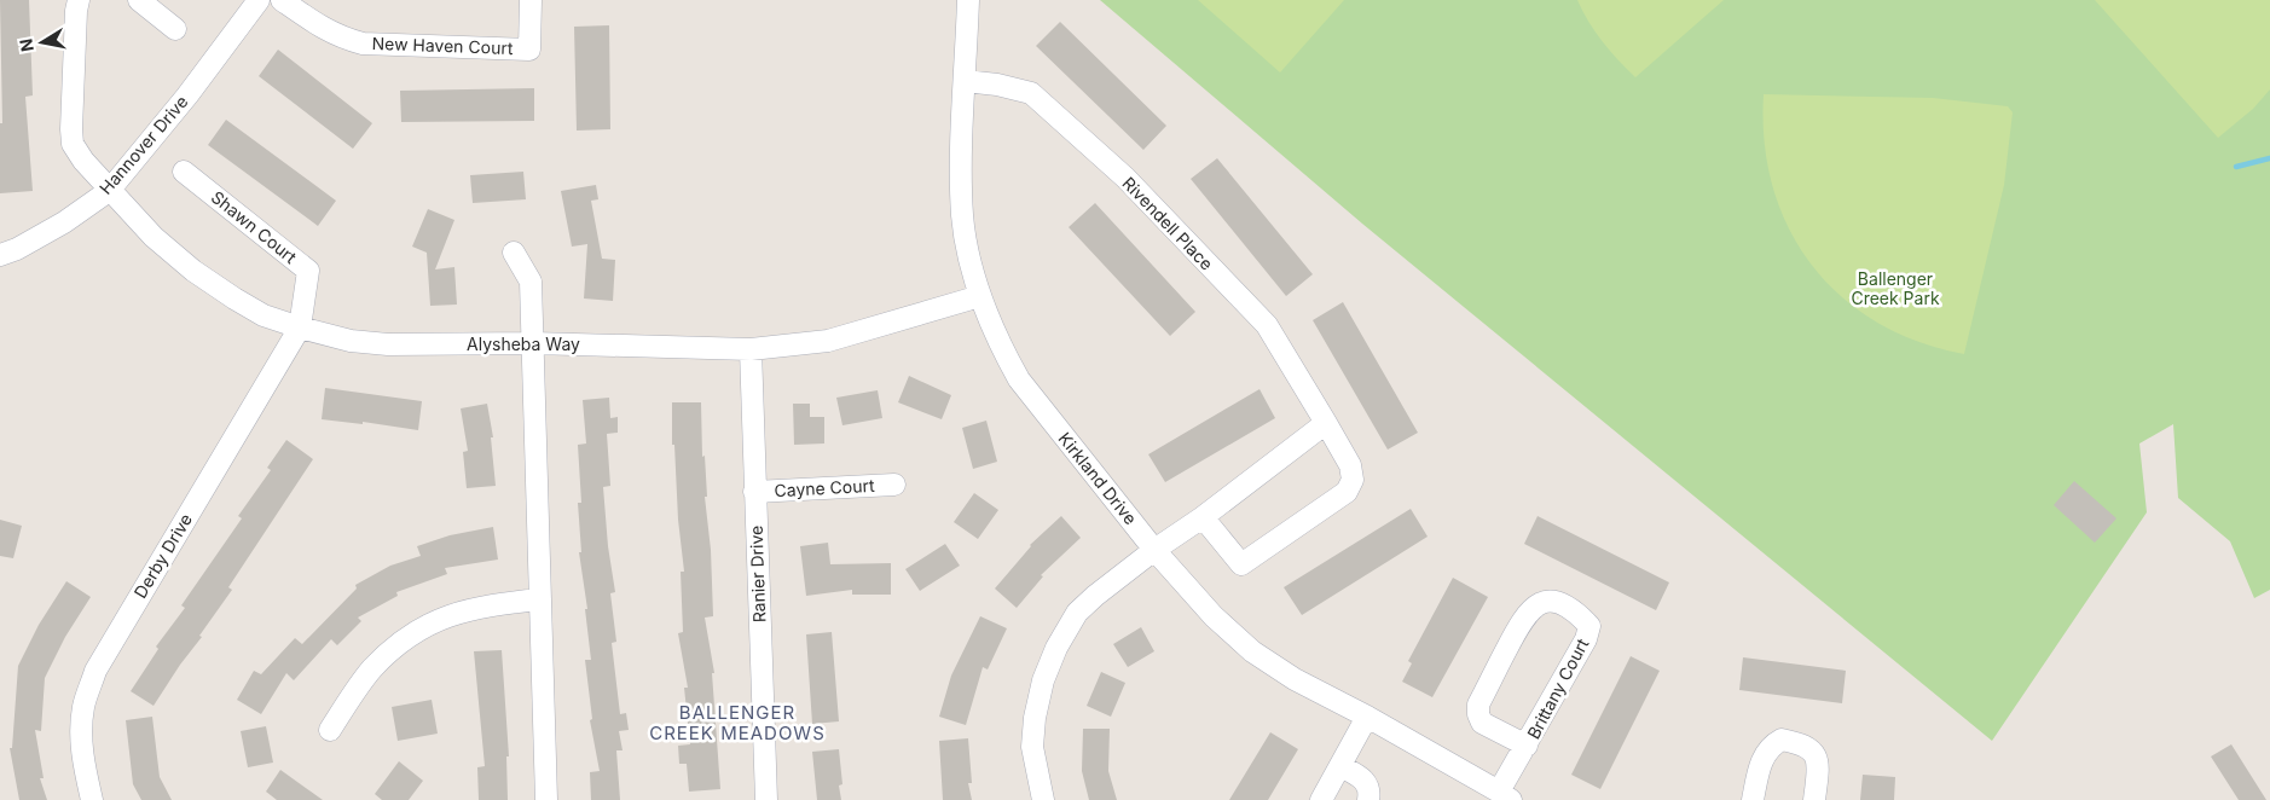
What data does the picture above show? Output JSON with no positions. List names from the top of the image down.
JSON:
{
  "streets": {
    "street": [
      "New Haven Court",
      "Hannover Drive",
      "Rivendell Place",
      "Shawn Court",
      "Alysheba Way",
      "Kirkland Drive",
      "Cayne Court",
      "Derby Drive",
      "Ranier Drive",
      "Brittany Court"
    ]
  },
  "crossings": [
    ["Hannover Drive", "Alysheba Way"],
    ["Rivendell Place", "Kirkland Drive"],
    ["Shawn Court", "Alysheba Way"],
    ["Shawn Court", "Derby Drive"],
    ["Alysheba Way", "Kirkland Drive"],
    ["Alysheba Way", "Derby Drive"],
    ["Alysheba Way", "Ranier Drive"],
    ["Kirkland Drive", "Brittany Court"],
    ["Cayne Court", "Ranier Drive"]
  ],
  "districts": ["BALLENGER CREEK MEADOWS"],
  "parks": ["Ballenger Creek Park"],
  "north": "left"
}
